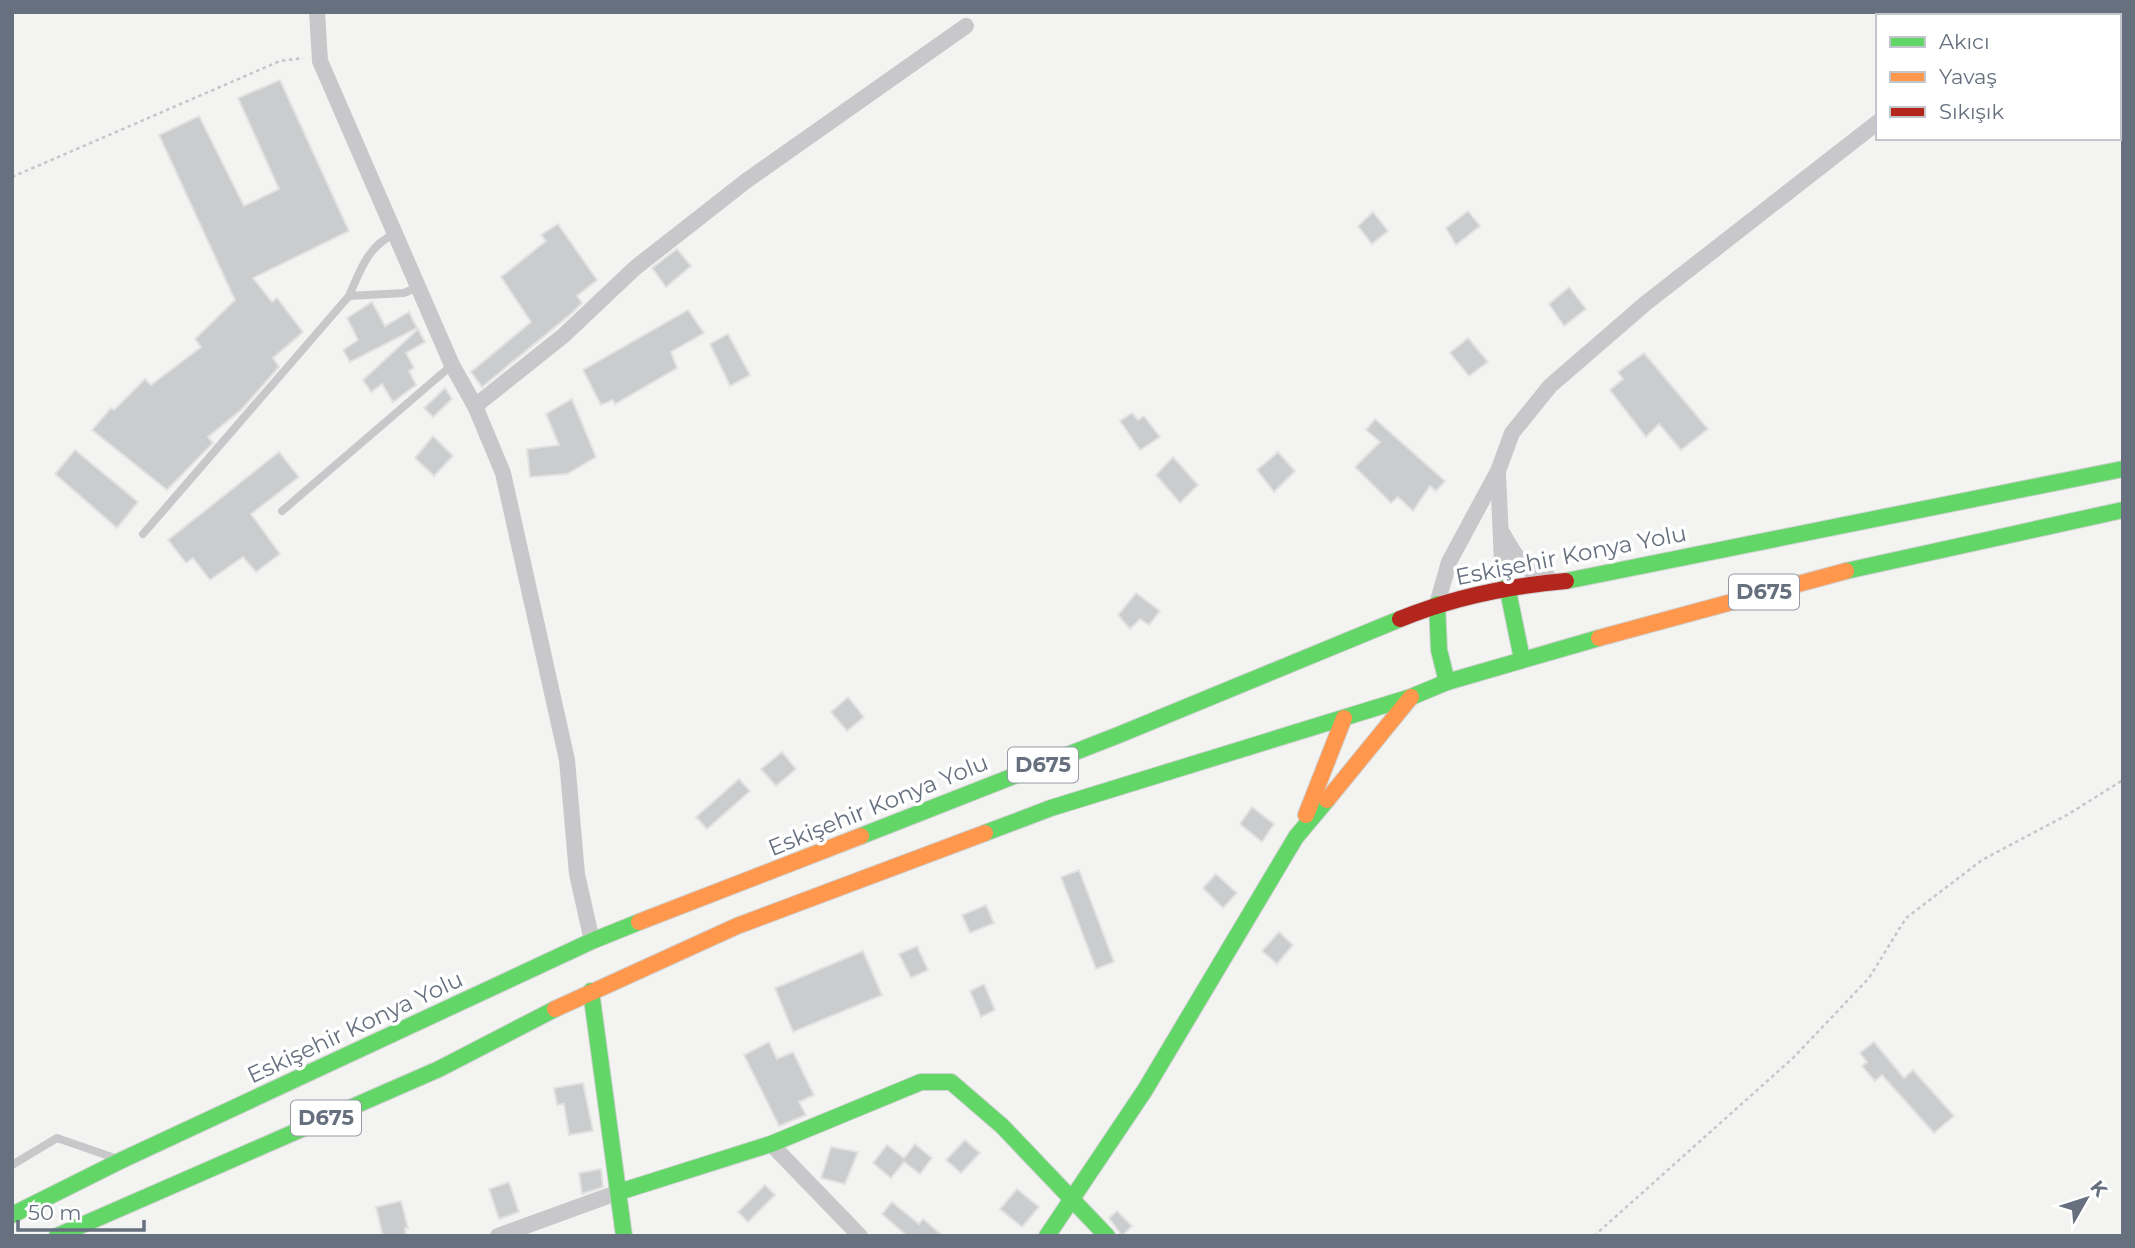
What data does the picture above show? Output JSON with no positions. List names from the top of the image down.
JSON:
{
  "streets": {
    "main road": ["Eskişehir Konya Yolu", "D675"]
  },
  "legend": ["Akıcı", "Yavaş", "Sıkışık"],
  "scale_bar": "50 m",
  "north": "top right"
}
